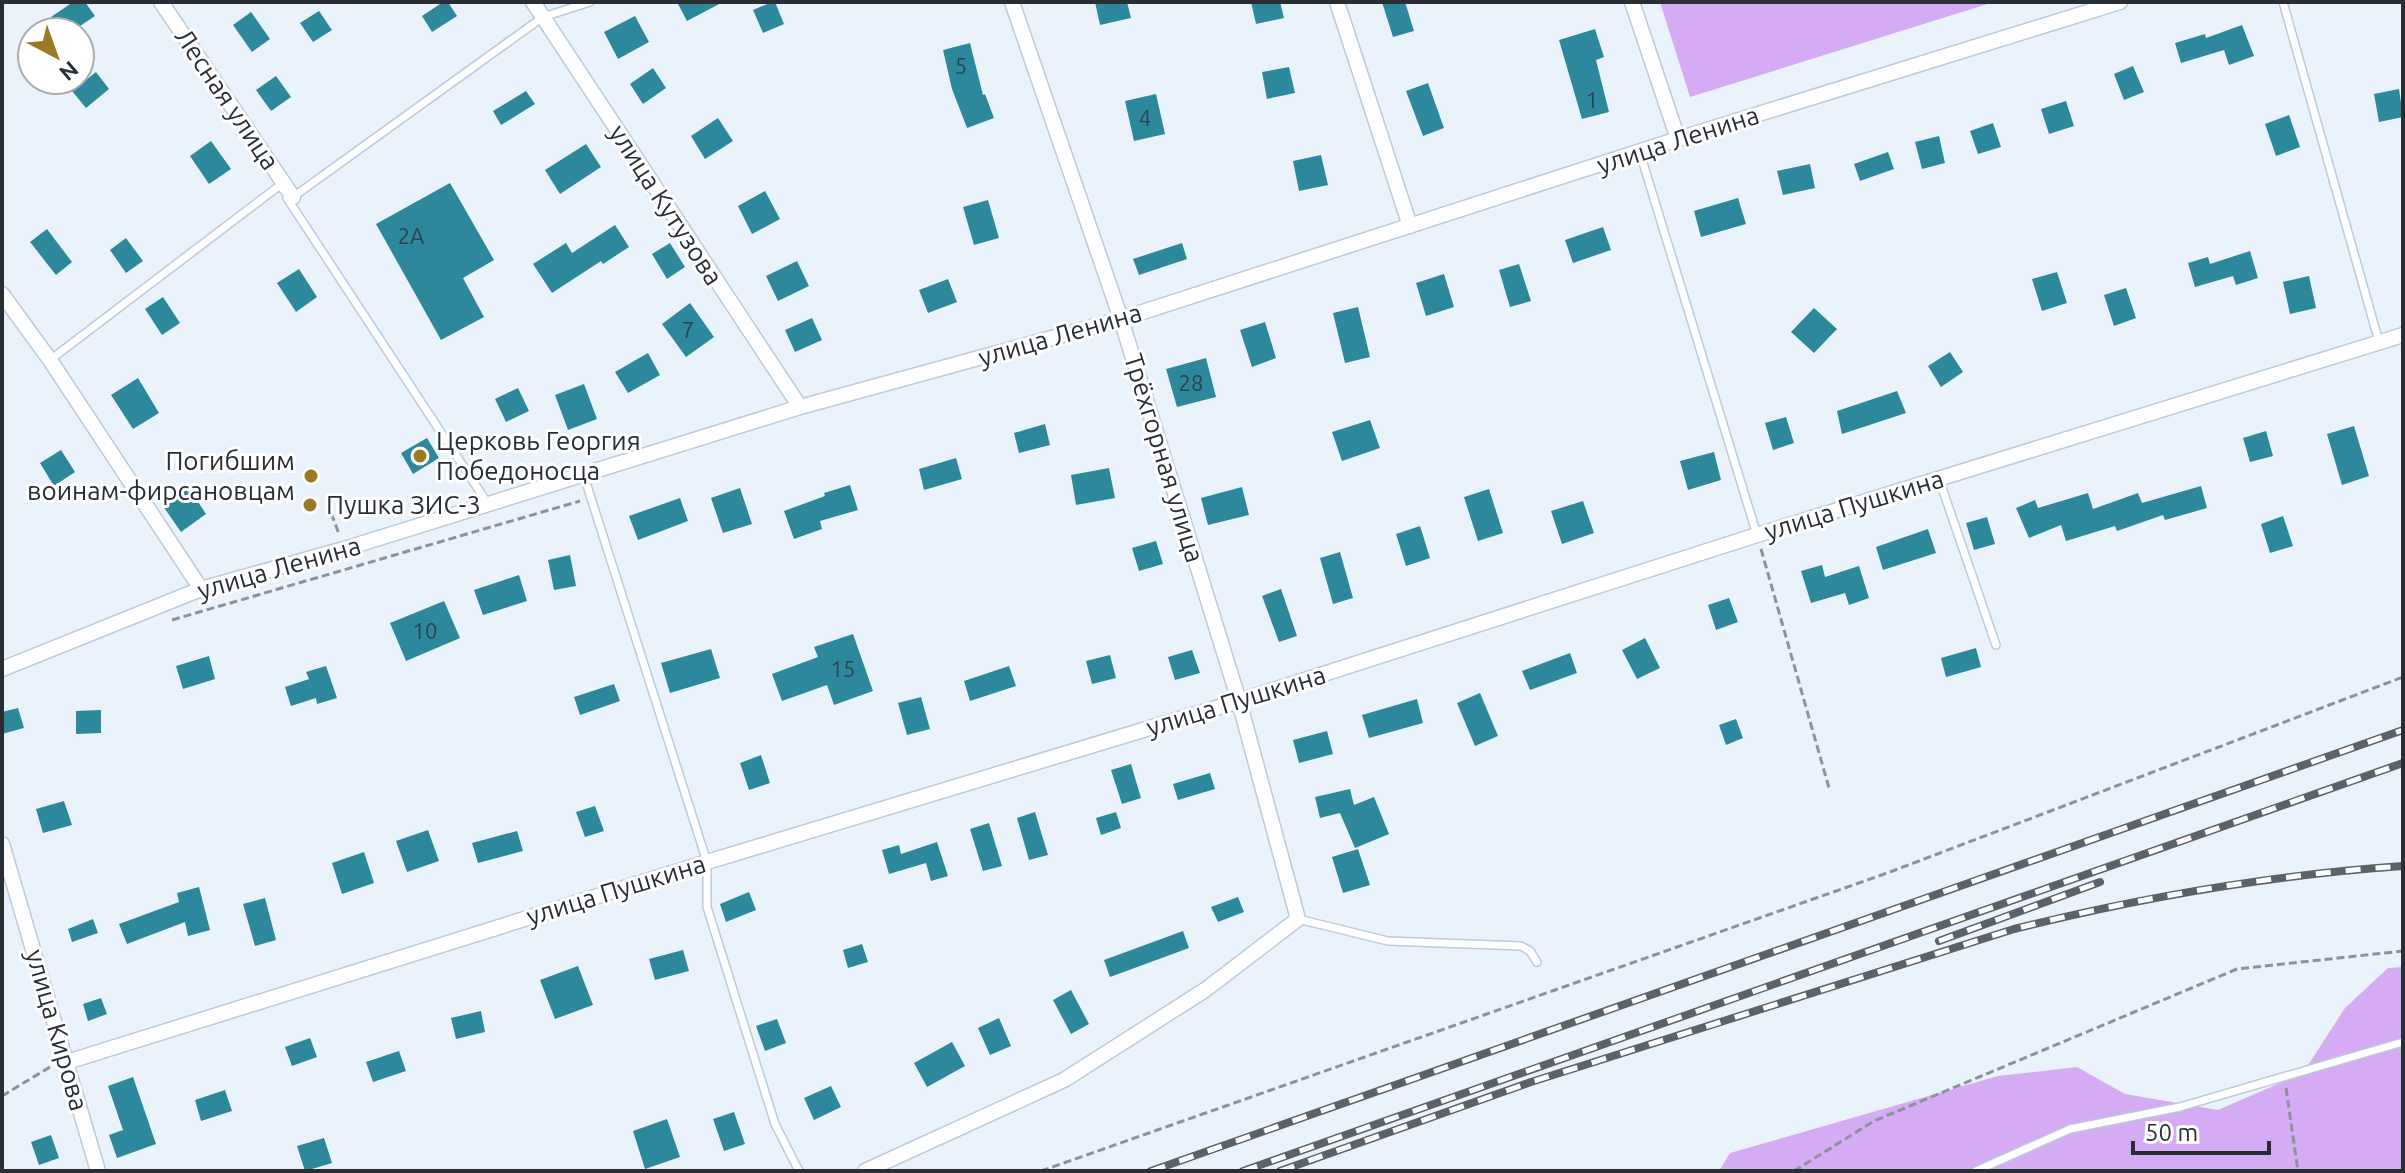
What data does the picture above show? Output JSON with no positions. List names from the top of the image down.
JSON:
{
  "streets": {
    "street": [
      "Лесная улица",
      "улица Ленина",
      "улица Кутузова",
      "Трёхгорная улица",
      "улица Пушкина",
      "улица Кирова"
    ]
  },
  "crossings": [
    ["улица Ленина", "улица Кутузова"],
    ["улица Ленина", "Трёхгорная улица"],
    ["Трёхгорная улица", "улица Пушкина"],
    ["улица Пушкина", "улица Кирова"]
  ],
  "places": ["Церковь Георгия Победоносца", "Погибшим воинам-фирсановцам", "Пушка ЗИС-3"],
  "house_numbers": [
    "5",
    "1",
    "4",
    "2А",
    "7",
    "28",
    "10",
    "15"
  ],
  "scale_bar": "50 m",
  "north": "bottom right"
}
